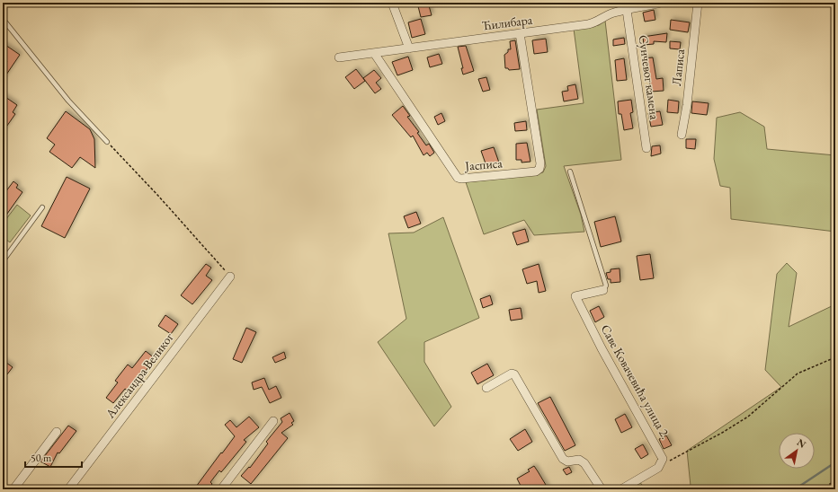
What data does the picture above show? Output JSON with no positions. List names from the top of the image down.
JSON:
{
  "streets": {
    "street": [
      "Ћилибара",
      "Лаписа",
      "Сунчевог камена",
      "Јасписа",
      "Александра Великог",
      "Саве Ковачевића улица 2."
    ]
  },
  "crossings": [
    ["Ћилибара", "Сунчевог камена"],
    ["Ћилибара", "Јасписа"]
  ],
  "scale_bar": "50 m",
  "north": "top right"
}
